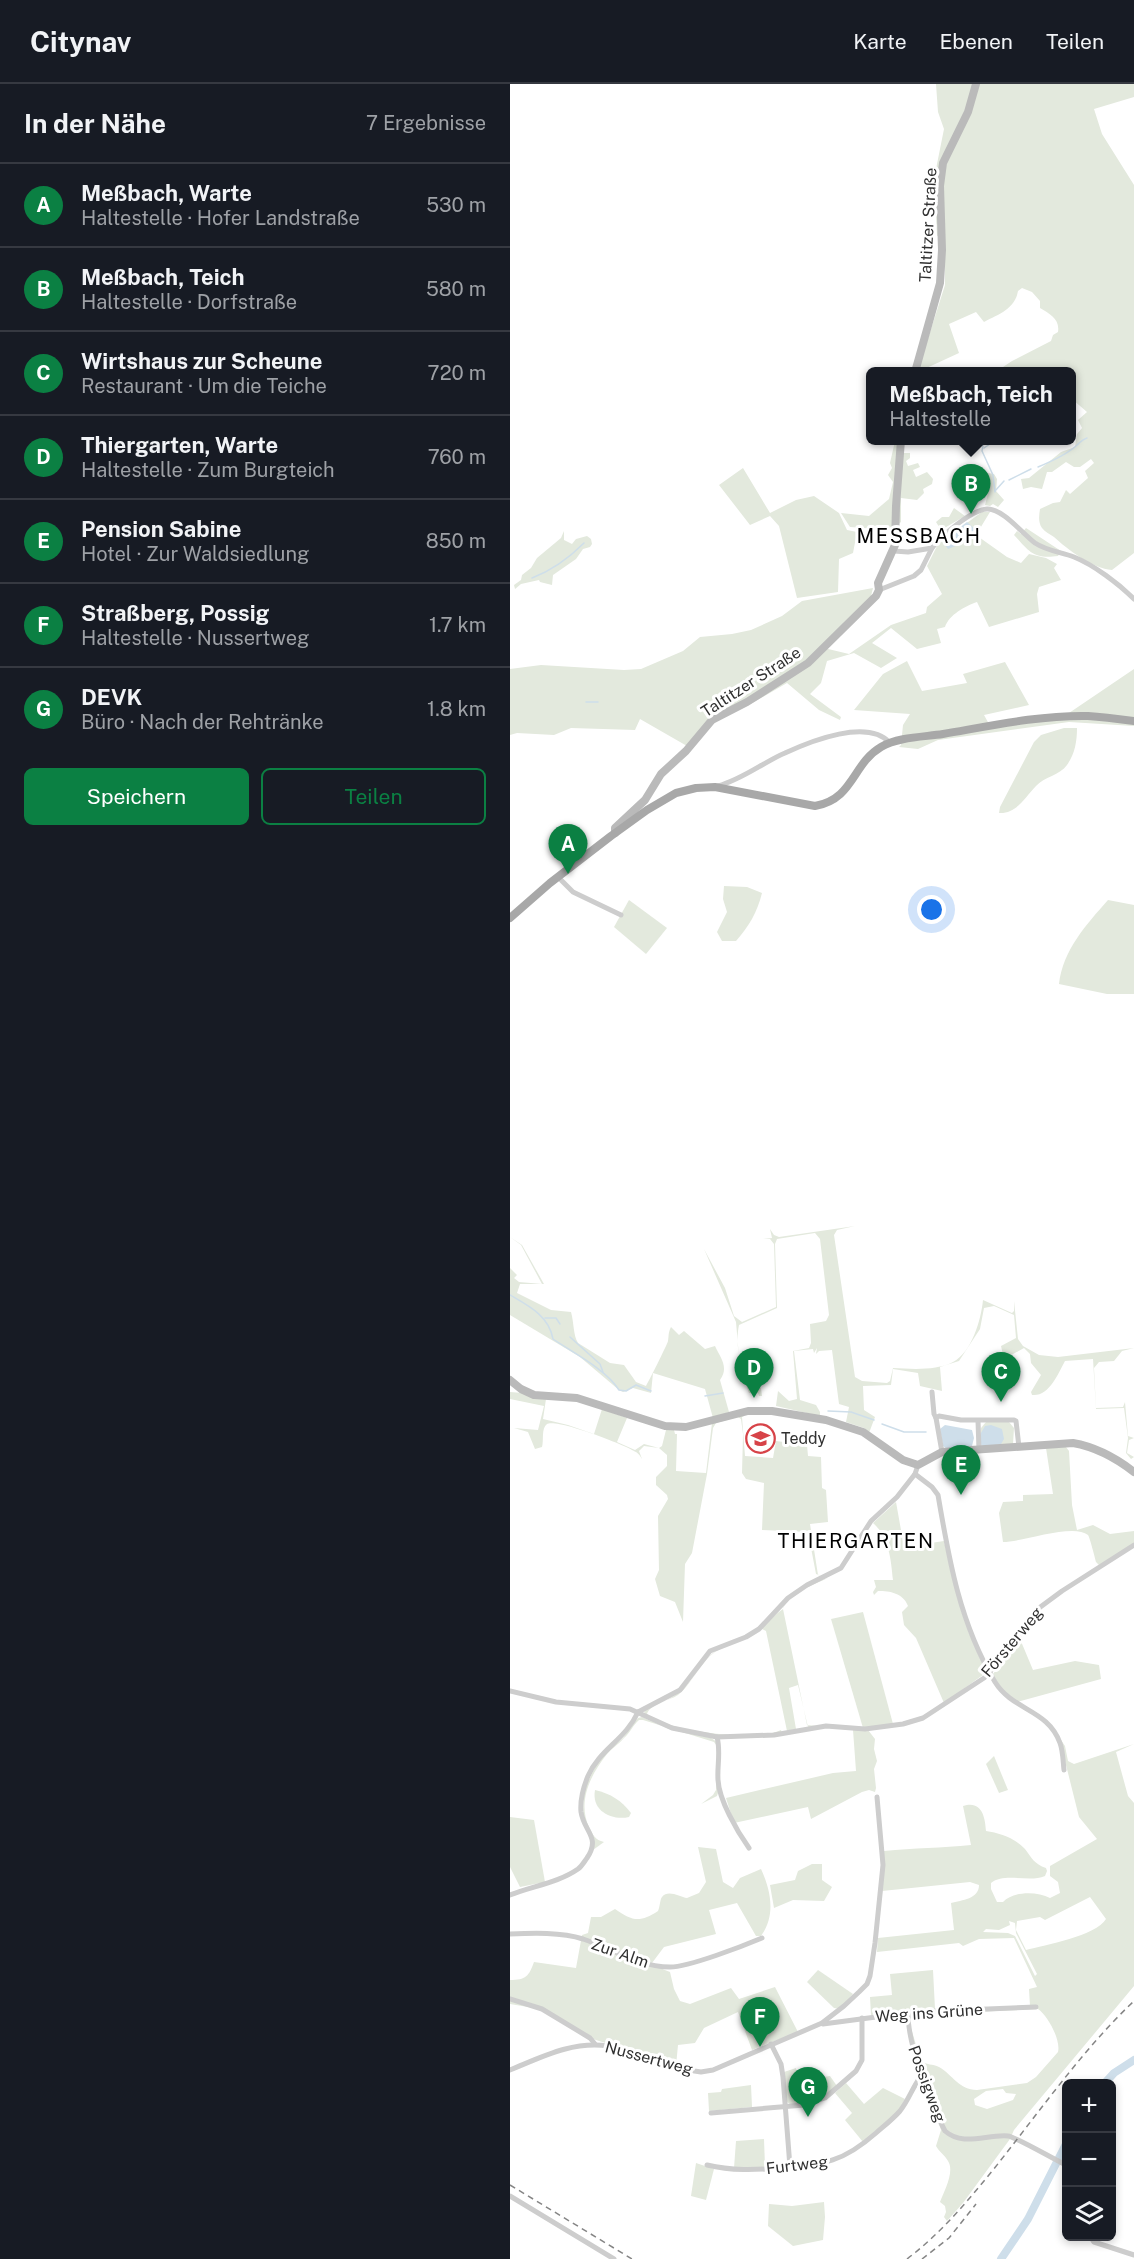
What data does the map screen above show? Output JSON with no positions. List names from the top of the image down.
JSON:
{
  "streets": {
    "street": [
      "Taltitzer Straße",
      "Försterweg",
      "Zur Alm",
      "Weg ins Grüne",
      "Nussertweg",
      "Possigweg",
      "Furtweg"
    ]
  },
  "crossings": [
    ["Weg ins Grüne", "Nussertweg"],
    ["Weg ins Grüne", "Possigweg"],
    ["Possigweg", "Furtweg"]
  ],
  "districts": ["MESSBACH", "THIERGARTEN"],
  "places": {
    "school or university": ["Teddy"]
  },
  "page": {
    "header": "Citynav",
    "nav": ["Karte", "Ebenen", "Teilen"],
    "heading": ["In der Nähe", "7 Ergebnisse"],
    "list": [
      {
        "mark": "A",
        "name": "Meßbach, Warte",
        "note": "Haltestelle · Hofer Landstraße",
        "value": "530 m"
      },
      {
        "mark": "B",
        "name": "Meßbach, Teich",
        "note": "Haltestelle · Dorfstraße",
        "value": "580 m"
      },
      {
        "mark": "C",
        "name": "Wirtshaus zur Scheune",
        "note": "Restaurant · Um die Teiche",
        "value": "720 m"
      },
      {
        "mark": "D",
        "name": "Thiergarten, Warte",
        "note": "Haltestelle · Zum Burgteich",
        "value": "760 m"
      },
      {
        "mark": "E",
        "name": "Pension Sabine",
        "note": "Hotel · Zur Waldsiedlung",
        "value": "850 m"
      },
      {
        "mark": "F",
        "name": "Straßberg, Possig",
        "note": "Haltestelle · Nussertweg",
        "value": "1.7 km"
      },
      {
        "mark": "G",
        "name": "DEVK",
        "note": "Büro · Nach der Rehtränke",
        "value": "1.8 km"
      }
    ],
    "popup": ["Meßbach, Teich", "Haltestelle"],
    "pins": [
      "B",
      "A",
      "D",
      "C",
      "E",
      "F",
      "G"
    ],
    "buttons": ["Speichern", "Teilen"],
    "map_buttons": ["+", "−"]
  }
}
